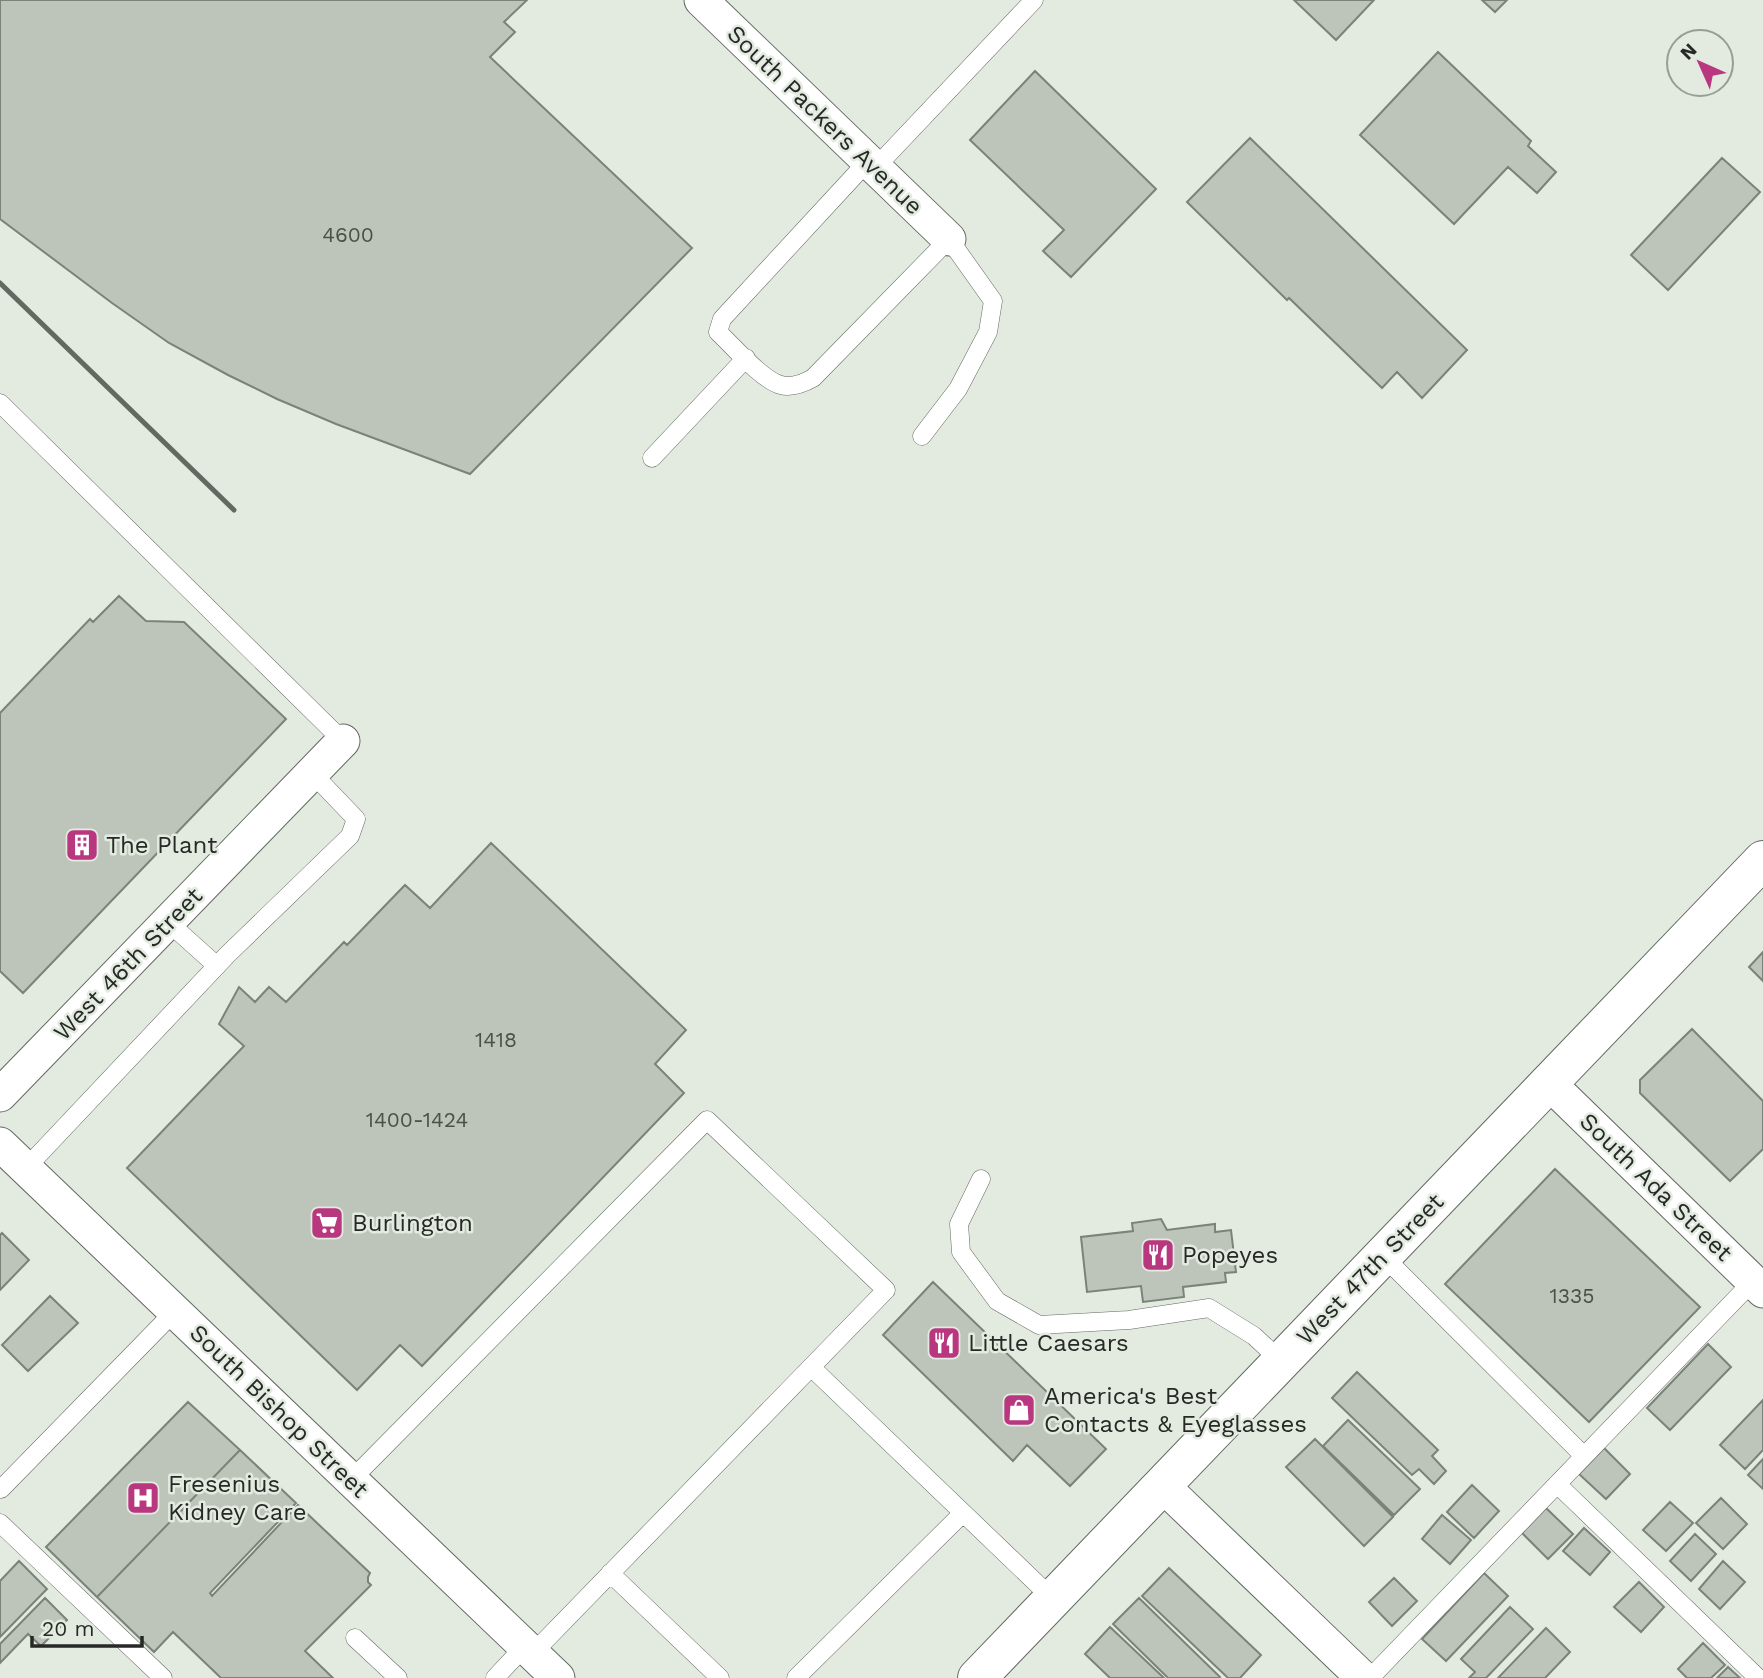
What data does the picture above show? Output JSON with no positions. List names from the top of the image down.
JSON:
{
  "streets": {
    "main road": ["West 47th Street"],
    "street": [
      "South Packers Avenue",
      "West 46th Street",
      "South Ada Street",
      "South Bishop Street"
    ]
  },
  "crossings": [
    ["South Ada Street", "West 47th Street"]
  ],
  "places": {
    "building": ["The Plant"],
    "supermarket": ["Burlington"],
    "restaurant": ["Popeyes", "Little Caesars"],
    "shop": ["America's Best Contacts & Eyeglasses"],
    "hospital": ["Fresenius Kidney Care"]
  },
  "house_numbers": [
    "4600",
    "1418",
    "1400-1424",
    "1335"
  ],
  "scale_bar": "20 m",
  "north": "top left"
}
